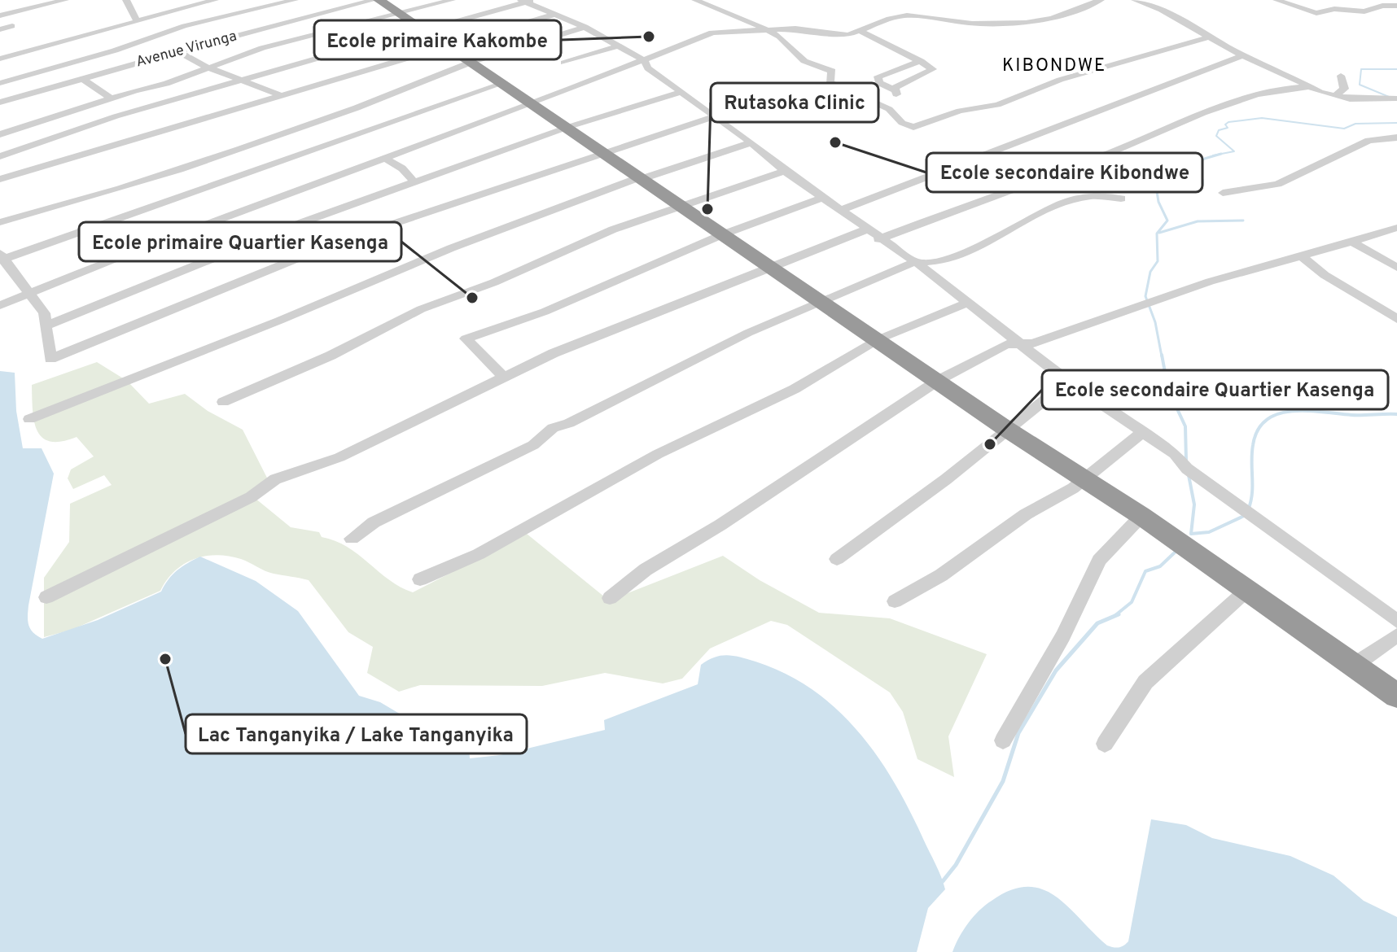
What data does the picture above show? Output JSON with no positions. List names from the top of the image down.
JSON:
{
  "streets": {
    "street": ["Avenue Virunga"]
  },
  "districts": ["KIBONDWE"],
  "places": [
    "Ecole primaire Kakombe",
    "Ecole secondaire Kibondwe",
    "Rutasoka Clinic",
    "Ecole primaire Quartier Kasenga",
    "Ecole secondaire Quartier Kasenga",
    "Lac Tanganyika / Lake Tanganyika"
  ]
}
